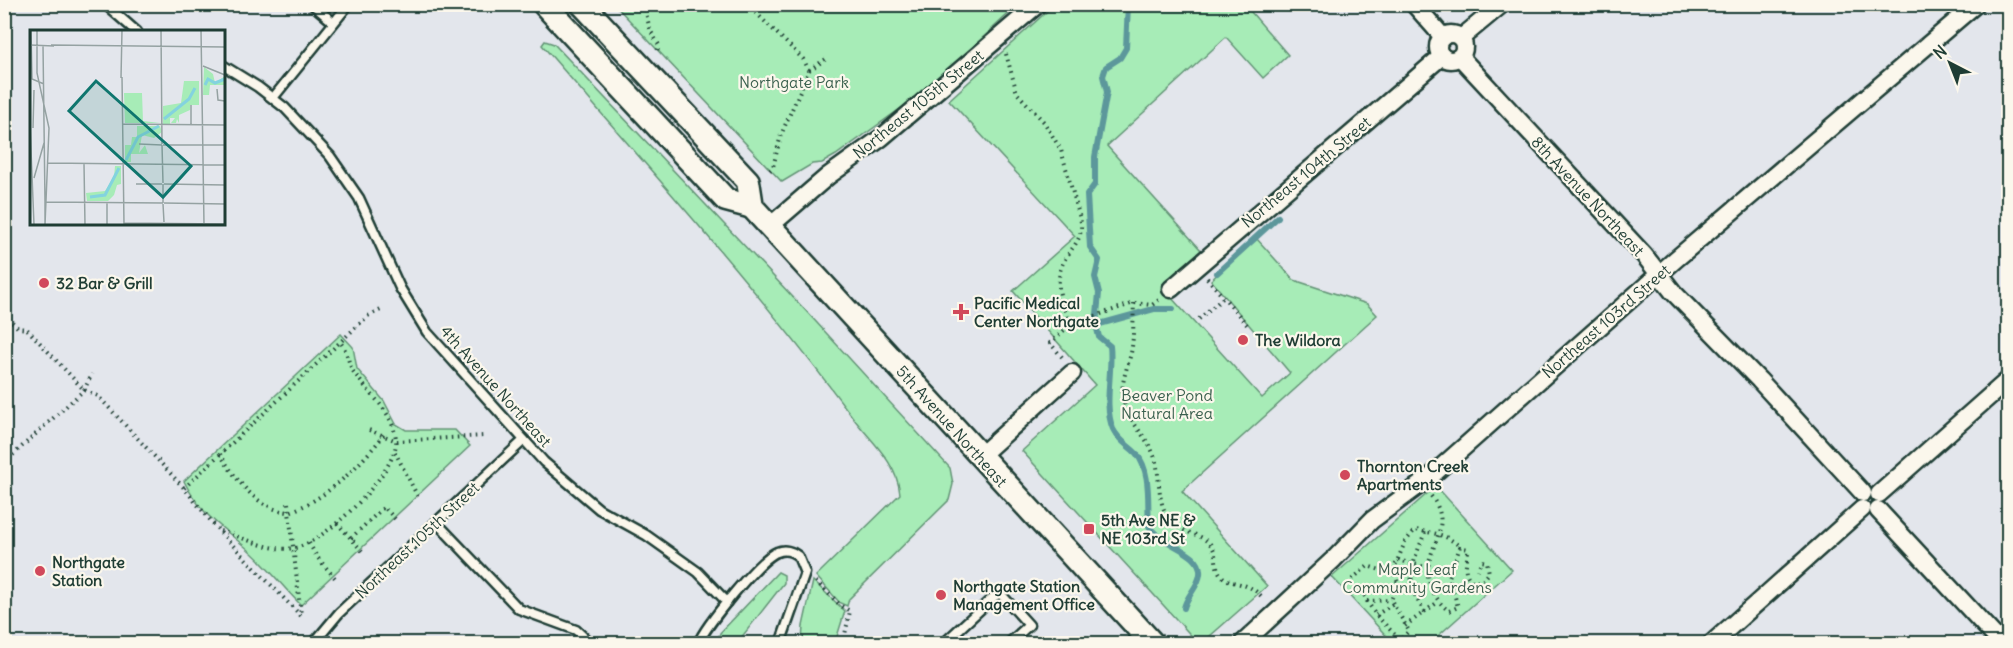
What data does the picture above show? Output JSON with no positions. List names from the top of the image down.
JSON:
{
  "streets": {
    "main road": ["5th Avenue Northeast"],
    "street": [
      "Northeast 105th Street",
      "Northeast 104th Street",
      "8th Avenue Northeast",
      "Northeast 103rd Street"
    ],
    "lane": ["4th Avenue Northeast"]
  },
  "crossings": [
    ["Northeast 105th Street", "4th Avenue Northeast"],
    ["Northeast 105th Street", "5th Avenue Northeast"],
    ["Northeast 104th Street", "8th Avenue Northeast"],
    ["8th Avenue Northeast", "Northeast 103rd Street"]
  ],
  "parks": ["Northgate Park", "Beaver Pond Natural Area", "Maple Leaf Community Gardens"],
  "places": {
    "other": [
      "32 Bar & Grill",
      "The Wildora",
      "Thornton Creek Apartments",
      "Northgate Station",
      "Northgate Station Management Office"
    ],
    "health": ["Pacific Medical Center Northgate"],
    "transit": ["5th Ave NE & NE 103rd St"]
  },
  "north": "top left"
}
